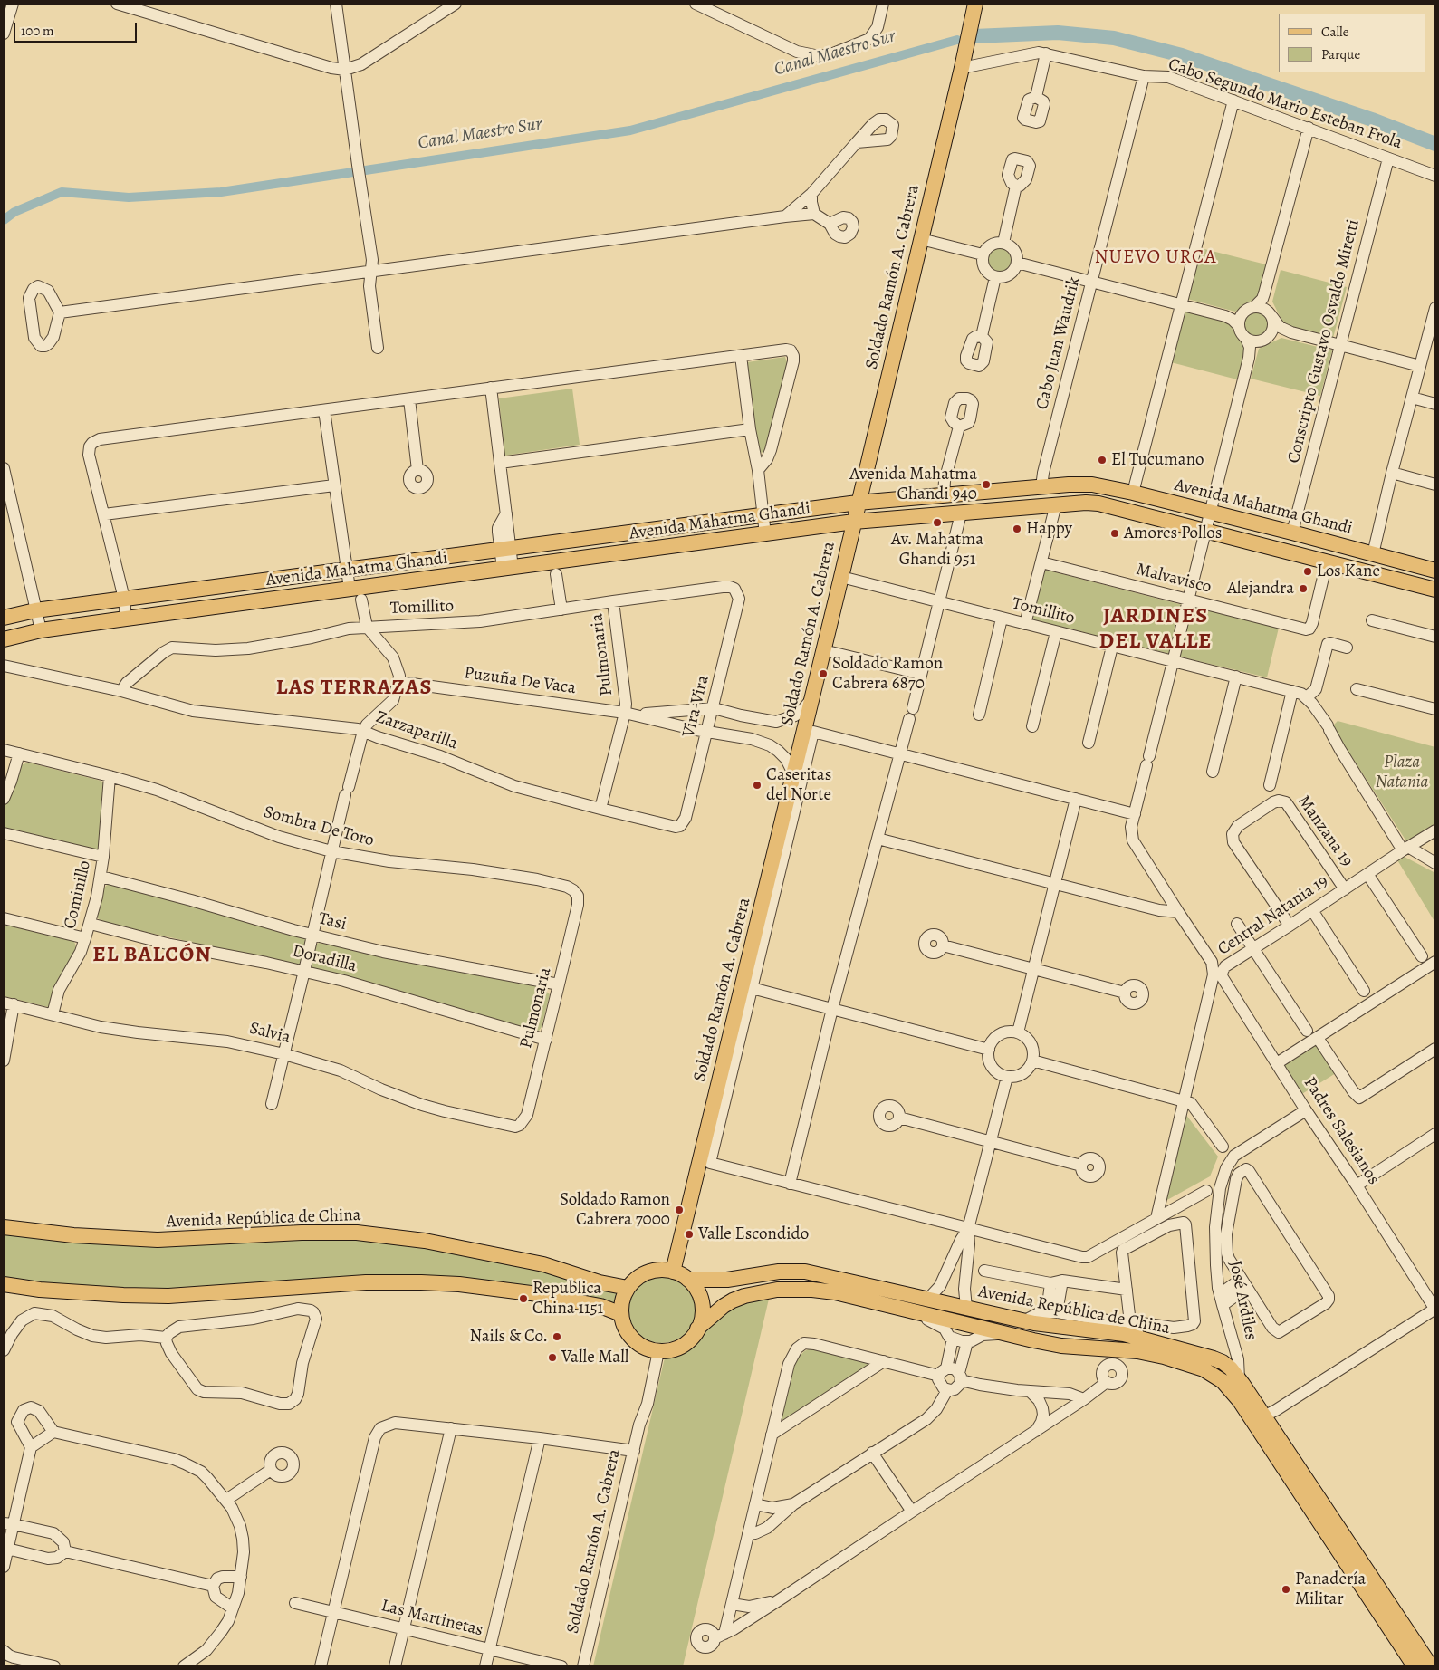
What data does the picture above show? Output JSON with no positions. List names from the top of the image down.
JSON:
{
  "streets": {
    "main road": ["Soldado Ramón A. Cabrera", "Avenida Mahatma Ghandi", "Avenida República de China"],
    "street": [
      "Cabo Segundo Mario Esteban Frola",
      "Conscripto Gustavo Osvaldo Miretti",
      "Cabo Juan Waudrik",
      "Malvavisco",
      "Tomillito",
      "Pulmonaria",
      "Puzuña De Vaca",
      "Vira-Vira",
      "Zarzaparilla",
      "Sombra De Toro",
      "Manzana 19",
      "Cominillo",
      "Central Natania 19",
      "Tasi",
      "Doradilla",
      "Salvia",
      "Padres Salesianos",
      "José Ardiles",
      "Las Martinetas"
    ]
  },
  "crossings": [
    ["Cabo Segundo Mario Esteban Frola", "Soldado Ramón A. Cabrera"],
    ["Cabo Segundo Mario Esteban Frola", "Conscripto Gustavo Osvaldo Miretti"],
    ["Cabo Segundo Mario Esteban Frola", "Cabo Juan Waudrik"],
    ["Soldado Ramón A. Cabrera", "Avenida Mahatma Ghandi"],
    ["Soldado Ramón A. Cabrera", "Tomillito"],
    ["Soldado Ramón A. Cabrera", "Avenida República de China"],
    ["Conscripto Gustavo Osvaldo Miretti", "Avenida Mahatma Ghandi"],
    ["Cabo Juan Waudrik", "Avenida Mahatma Ghandi"],
    ["Avenida Mahatma Ghandi", "Malvavisco"],
    ["Tomillito", "Pulmonaria"],
    ["Tomillito", "Vira-Vira"],
    ["Tomillito", "Zarzaparilla"],
    ["Pulmonaria", "Puzuña De Vaca"],
    ["Pulmonaria", "Zarzaparilla"],
    ["Pulmonaria", "Sombra De Toro"],
    ["Pulmonaria", "Tasi"],
    ["Pulmonaria", "Doradilla"],
    ["Pulmonaria", "Salvia"],
    ["Vira-Vira", "Zarzaparilla"],
    ["Sombra De Toro", "Cominillo"],
    ["Manzana 19", "Central Natania 19"],
    ["Cominillo", "Tasi"],
    ["Cominillo", "Doradilla"],
    ["Cominillo", "Salvia"],
    ["Central Natania 19", "Padres Salesianos"],
    ["Padres Salesianos", "José Ardiles"],
    ["Avenida República de China", "José Ardiles"]
  ],
  "districts": [
    "NUEVO URCA",
    "JARDINES DEL VALLE",
    "LAS TERRAZAS",
    "EL BALCÓN"
  ],
  "water": ["Canal Maestro Sur"],
  "parks": ["Plaza Natania"],
  "places": [
    "El Tucumano",
    "Avenida Mahatma Ghandi 940",
    "Av. Mahatma Ghandi 951",
    "Happy",
    "Amores Pollos",
    "Los Kane",
    "Alejandra",
    "Soldado Ramon Cabrera 6870",
    "Caseritas del Norte",
    "Soldado Ramon Cabrera 7000",
    "Valle Escondido",
    "Republica China 1151",
    "Nails & Co.",
    "Valle Mall",
    "Panadería Militar"
  ],
  "legend": ["Calle", "Parque"],
  "scale_bar": "100 m"
}
